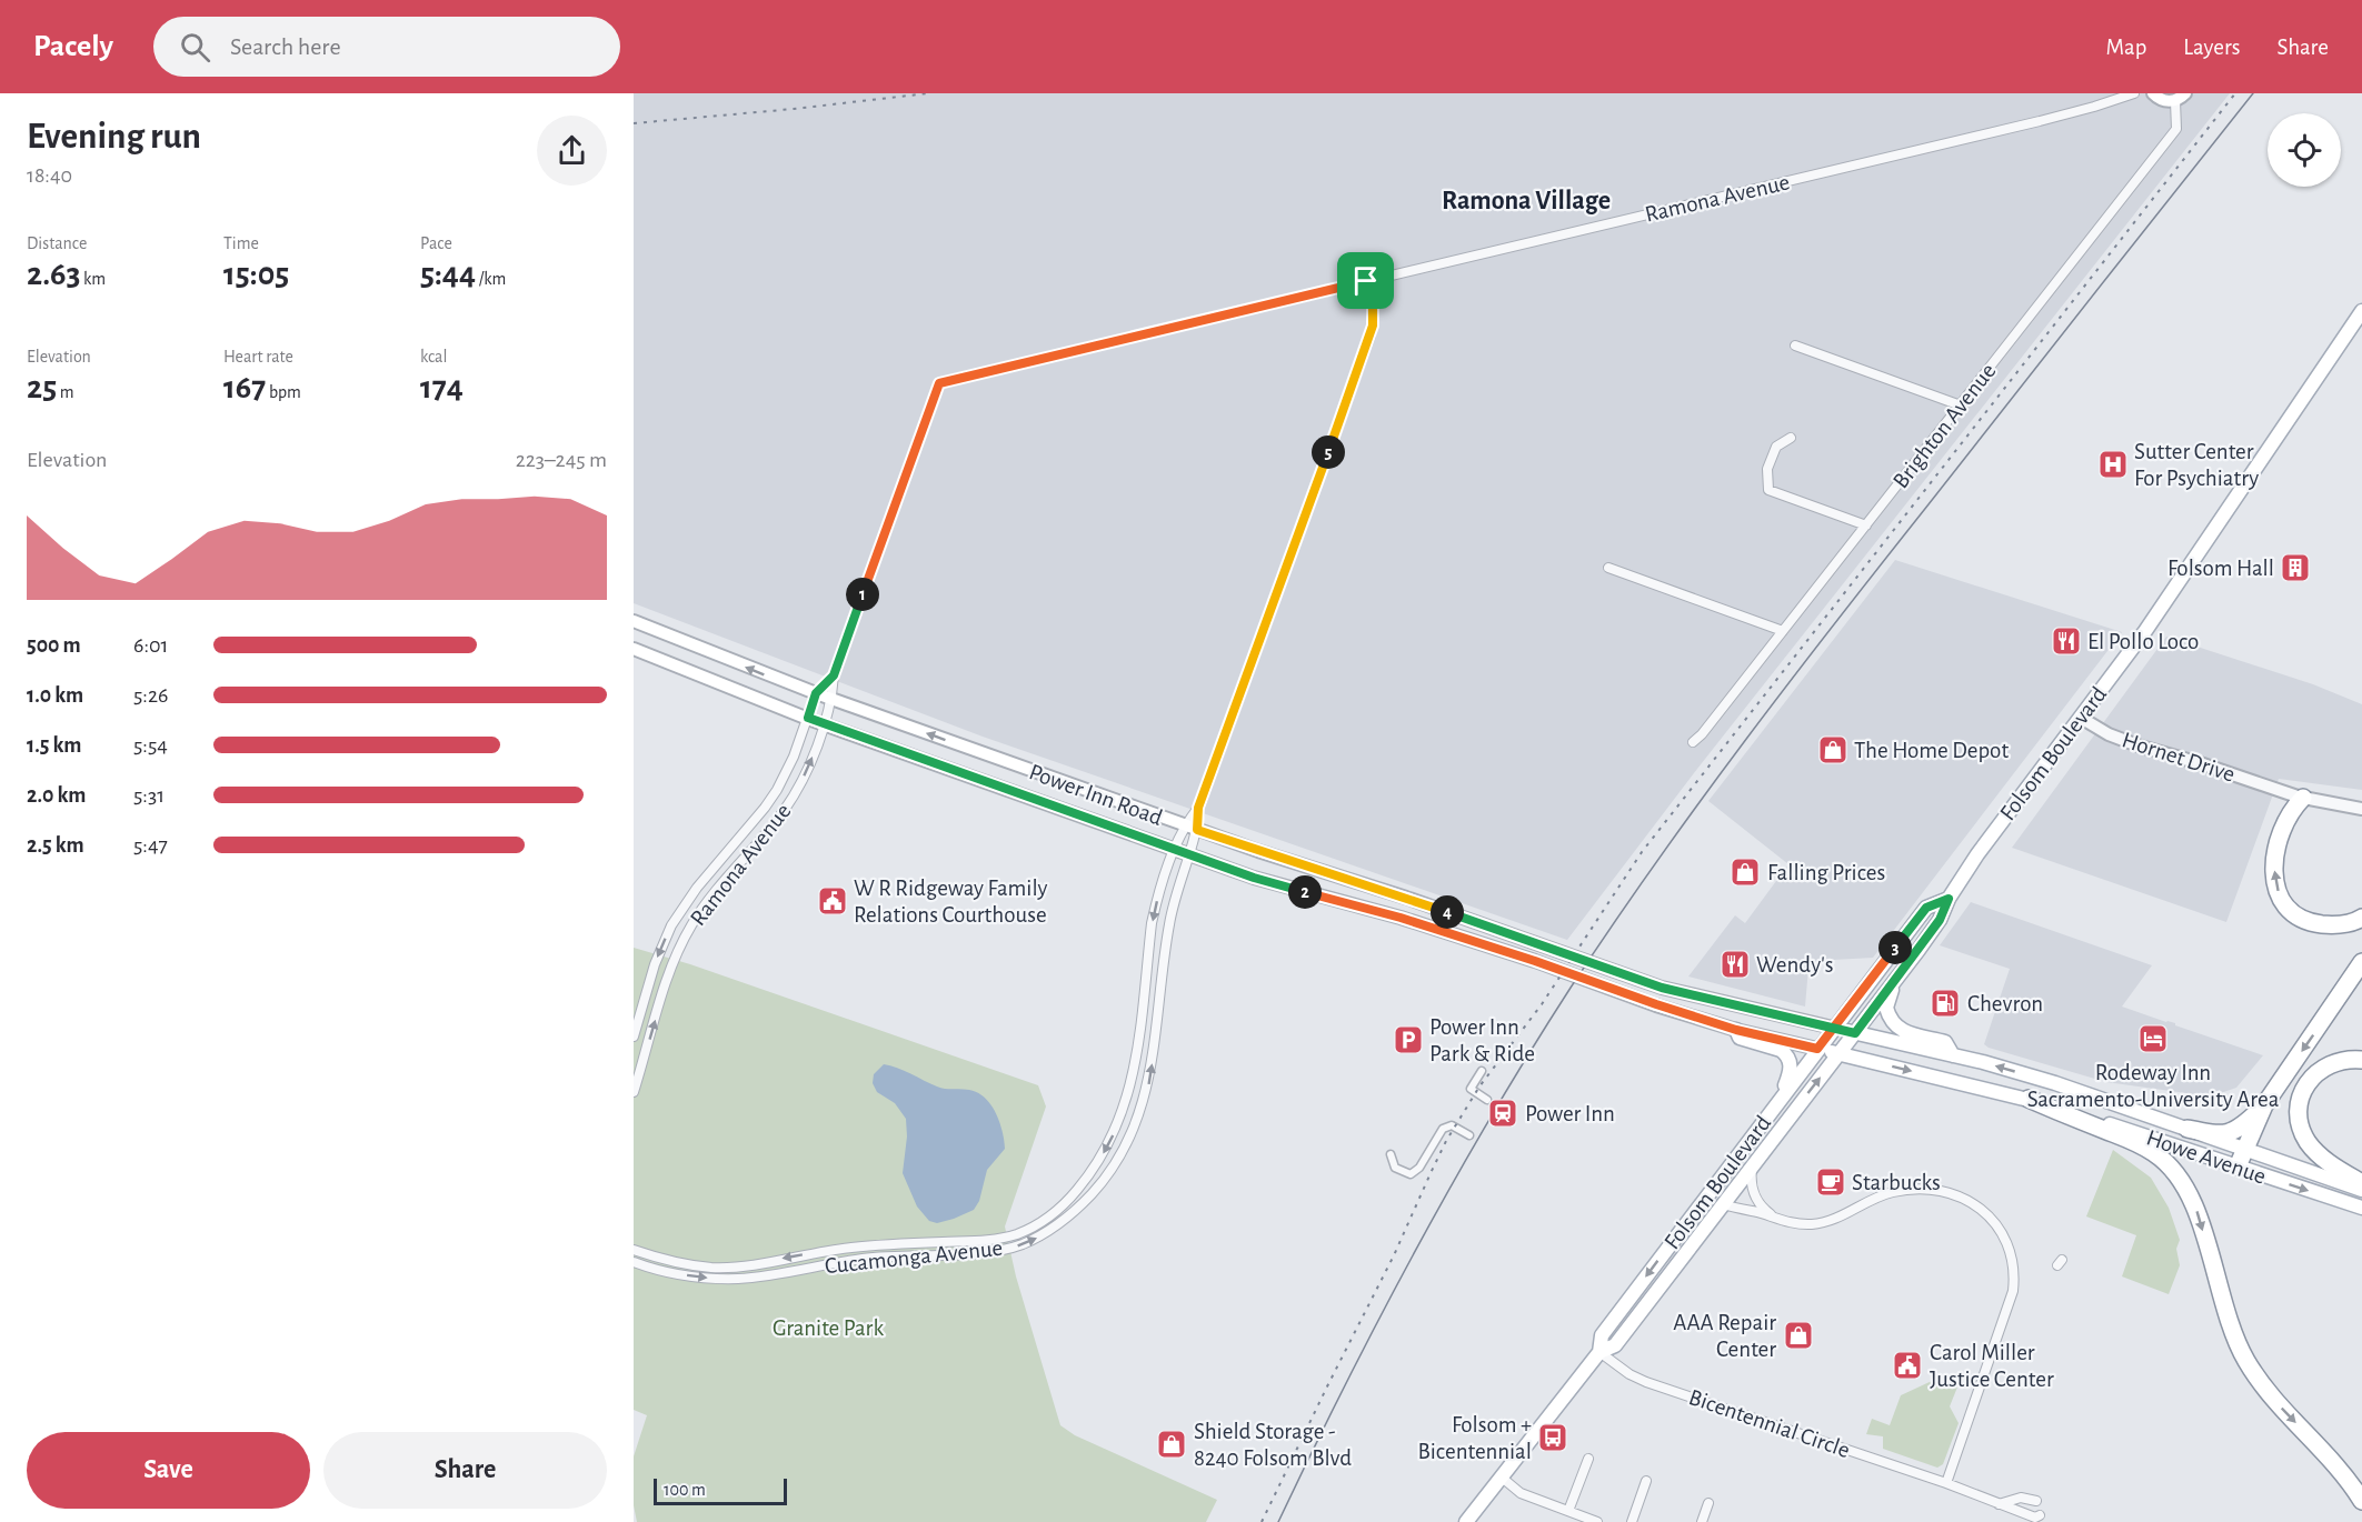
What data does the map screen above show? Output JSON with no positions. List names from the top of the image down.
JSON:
{
  "streets": {
    "main road": ["Folsom Boulevard", "Power Inn Road", "Howe Avenue"],
    "street": [
      "Ramona Avenue",
      "Brighton Avenue",
      "Hornet Drive",
      "Cucamonga Avenue",
      "Bicentennial Circle"
    ]
  },
  "crossings": [
    ["Ramona Avenue", "Power Inn Road"],
    ["Ramona Avenue", "Cucamonga Avenue"],
    ["Folsom Boulevard", "Hornet Drive"],
    ["Folsom Boulevard", "Power Inn Road"],
    ["Folsom Boulevard", "Howe Avenue"],
    ["Folsom Boulevard", "Bicentennial Circle"],
    ["Power Inn Road", "Howe Avenue"],
    ["Power Inn Road", "Cucamonga Avenue"]
  ],
  "districts": ["Ramona Village"],
  "parks": ["Granite Park"],
  "places": {
    "hospital": ["Sutter Center For Psychiatry"],
    "building": ["Folsom Hall"],
    "restaurant": ["El Pollo Loco", "Wendy's"],
    "shop": [
      "The Home Depot",
      "Falling Prices",
      "AAA Repair Center",
      "Shield Storage - 8240 Folsom Blvd"
    ],
    "public building": ["W R Ridgeway Family Relations Courthouse", "Carol Miller Justice Center"],
    "fuel station": ["Chevron"],
    "hotel": ["Rodeway Inn Sacramento-University Area"],
    "parking": ["Power Inn Park & Ride"],
    "station": ["Power Inn"],
    "cafe": ["Starbucks"],
    "bus stop": ["Folsom + Bicentennial"]
  },
  "scale_bar": "100 m",
  "page": {
    "header": "Pacely",
    "search": "Search here",
    "nav": ["Map", "Layers", "Share"],
    "heading": ["Evening run", "18:40"],
    "stats": [
      ["Distance", "2.63 km"],
      ["Time", "15:05"],
      ["Pace", "5:44 /km"],
      ["Elevation", "25 m"],
      ["Heart rate", "167 bpm"],
      ["kcal", "174"]
    ],
    "chart": ["Elevation", "223–245 m"],
    "pins": [
      "5",
      "1",
      "2",
      "4",
      "3"
    ],
    "list": [
      {
        "name": "500 m",
        "note": "6:01"
      },
      {
        "name": "1.0 km",
        "note": "5:26"
      },
      {
        "name": "1.5 km",
        "note": "5:54"
      },
      {
        "name": "2.0 km",
        "note": "5:31"
      },
      {
        "name": "2.5 km",
        "note": "5:47"
      }
    ],
    "buttons": ["Save", "Share"],
    "scale": "100 m"
  }
}
